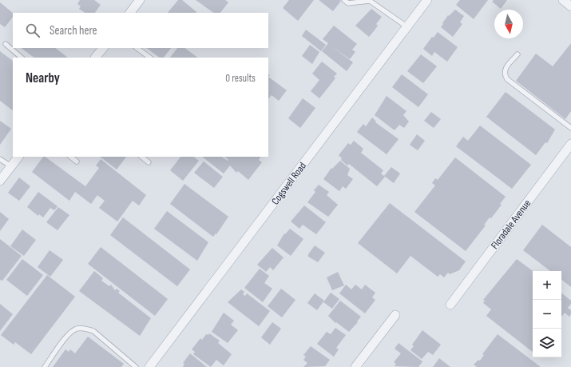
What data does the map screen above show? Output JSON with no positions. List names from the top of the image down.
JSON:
{
  "streets": {
    "street": ["Cogswell Road", "Floradale Avenue"]
  },
  "north": "bottom",
  "page": {
    "search": "Search here",
    "heading": ["Nearby", "0 results"],
    "map_buttons": ["+", "−"]
  }
}
